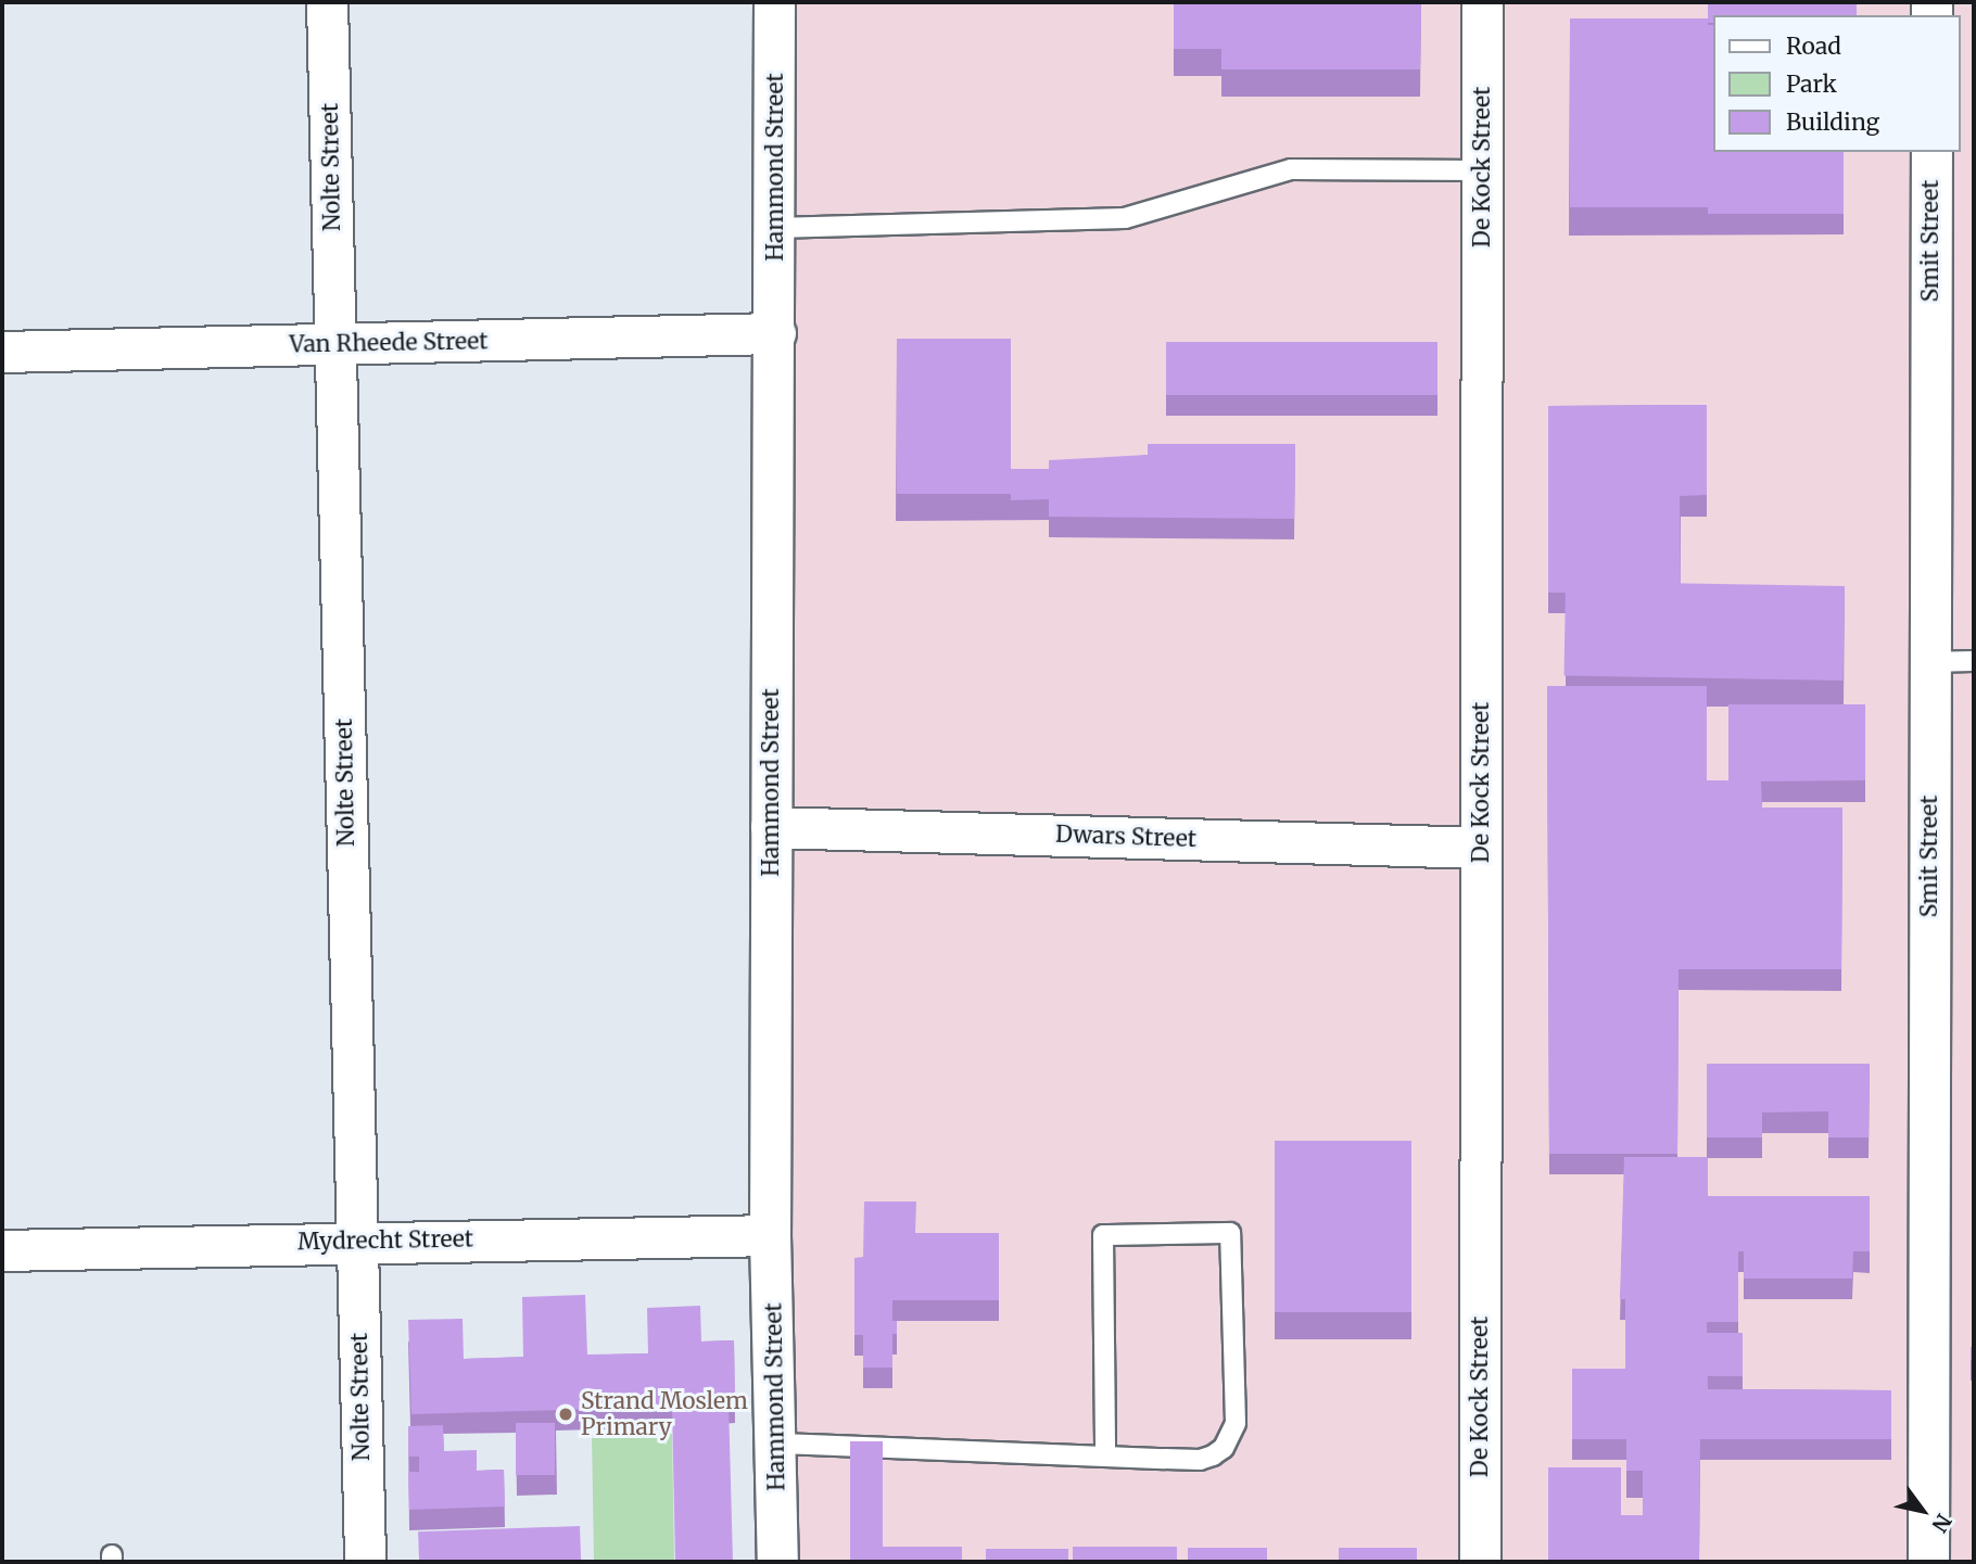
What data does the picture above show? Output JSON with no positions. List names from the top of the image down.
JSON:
{
  "streets": {
    "street": [
      "Nolte Street",
      "Hammond Street",
      "De Kock Street",
      "Smit Street",
      "Van Rheede Street",
      "Dwars Street",
      "Mydrecht Street"
    ]
  },
  "crossings": [
    ["Nolte Street", "Van Rheede Street"],
    ["Nolte Street", "Mydrecht Street"],
    ["Hammond Street", "Van Rheede Street"],
    ["Hammond Street", "Dwars Street"],
    ["Hammond Street", "Mydrecht Street"],
    ["De Kock Street", "Dwars Street"]
  ],
  "places": ["Strand Moslem Primary"],
  "legend": ["Road", "Park", "Building"],
  "north": "bottom right"
}
